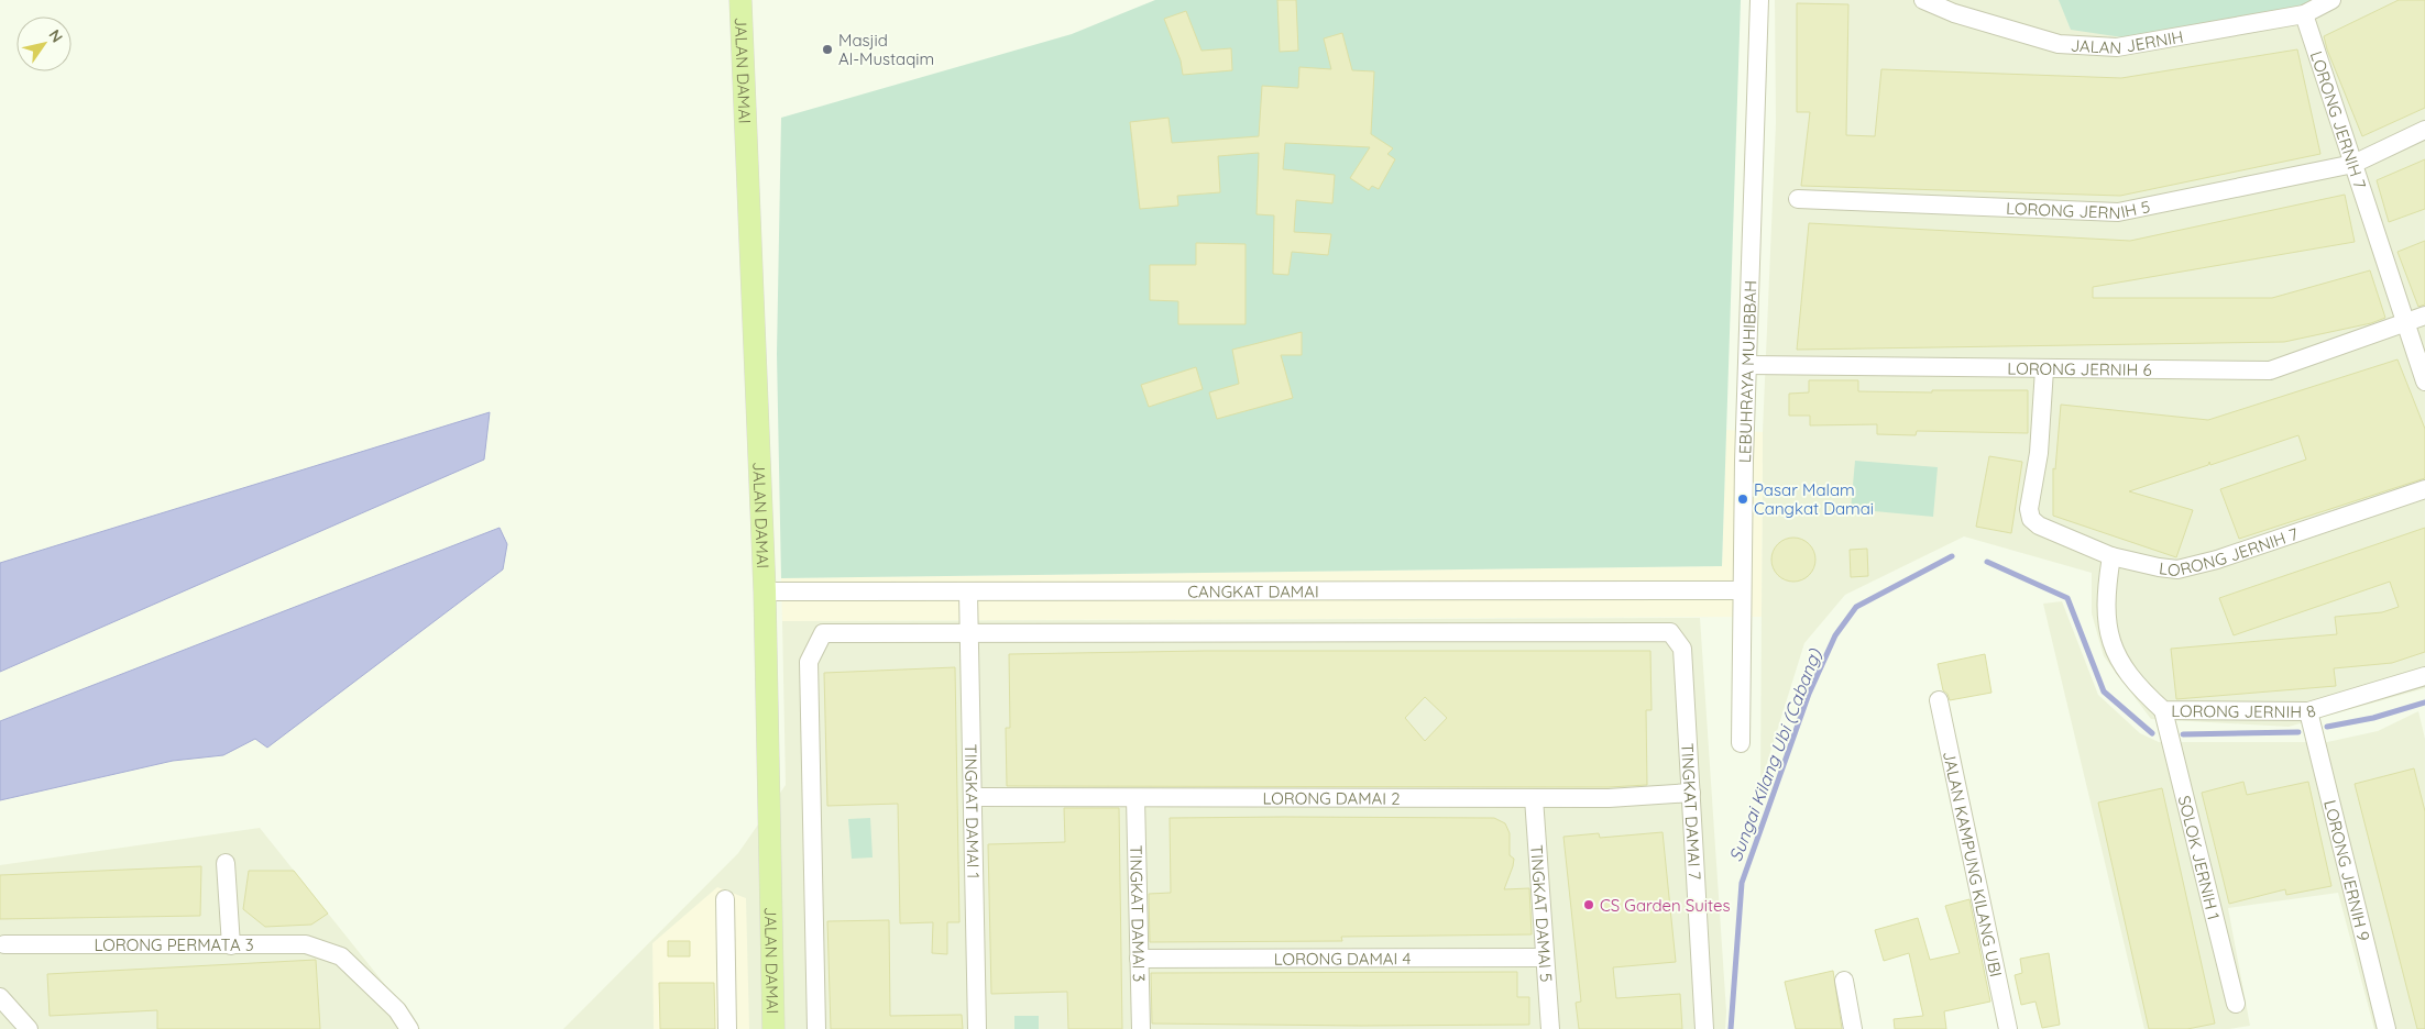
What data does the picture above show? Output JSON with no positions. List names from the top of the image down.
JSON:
{
  "streets": {
    "main road": ["JALAN DAMAI"],
    "street": [
      "JALAN JERNIH",
      "LORONG JERNIH 7",
      "LORONG JERNIH 5",
      "LORONG JERNIH 6",
      "LEBUHRAYA MUHIBBAH",
      "CANGKAT DAMAI",
      "LORONG JERNIH 8",
      "LORONG DAMAI 2",
      "TINGKAT DAMAI 1",
      "TINGKAT DAMAI 7",
      "SOLOK JERNIH 1",
      "JALAN KAMPUNG KILANG UBI",
      "LORONG JERNIH 9",
      "TINGKAT DAMAI 3",
      "TINGKAT DAMAI 5",
      "LORONG PERMATA 3",
      "LORONG DAMAI 4"
    ]
  },
  "crossings": [
    ["JALAN JERNIH", "LORONG JERNIH 7"],
    ["JALAN DAMAI", "CANGKAT DAMAI"],
    ["LORONG JERNIH 7", "LORONG JERNIH 5"],
    ["LORONG JERNIH 7", "LORONG JERNIH 6"],
    ["LORONG JERNIH 7", "LORONG JERNIH 8"],
    ["LORONG JERNIH 6", "LEBUHRAYA MUHIBBAH"],
    ["LEBUHRAYA MUHIBBAH", "CANGKAT DAMAI"],
    ["CANGKAT DAMAI", "TINGKAT DAMAI 1"],
    ["LORONG JERNIH 8", "SOLOK JERNIH 1"],
    ["LORONG JERNIH 8", "LORONG JERNIH 9"],
    ["LORONG DAMAI 2", "TINGKAT DAMAI 1"],
    ["LORONG DAMAI 2", "TINGKAT DAMAI 7"],
    ["LORONG DAMAI 2", "TINGKAT DAMAI 3"],
    ["LORONG DAMAI 2", "TINGKAT DAMAI 5"],
    ["TINGKAT DAMAI 1", "TINGKAT DAMAI 7"],
    ["TINGKAT DAMAI 3", "LORONG DAMAI 4"],
    ["TINGKAT DAMAI 5", "LORONG DAMAI 4"]
  ],
  "water": ["Sungai Kilang Ubi (Cabang)"],
  "places": ["Masjid Al-Mustaqim", "Pasar Malam Cangkat Damai", "CS Garden Suites"],
  "north": "top right"
}
